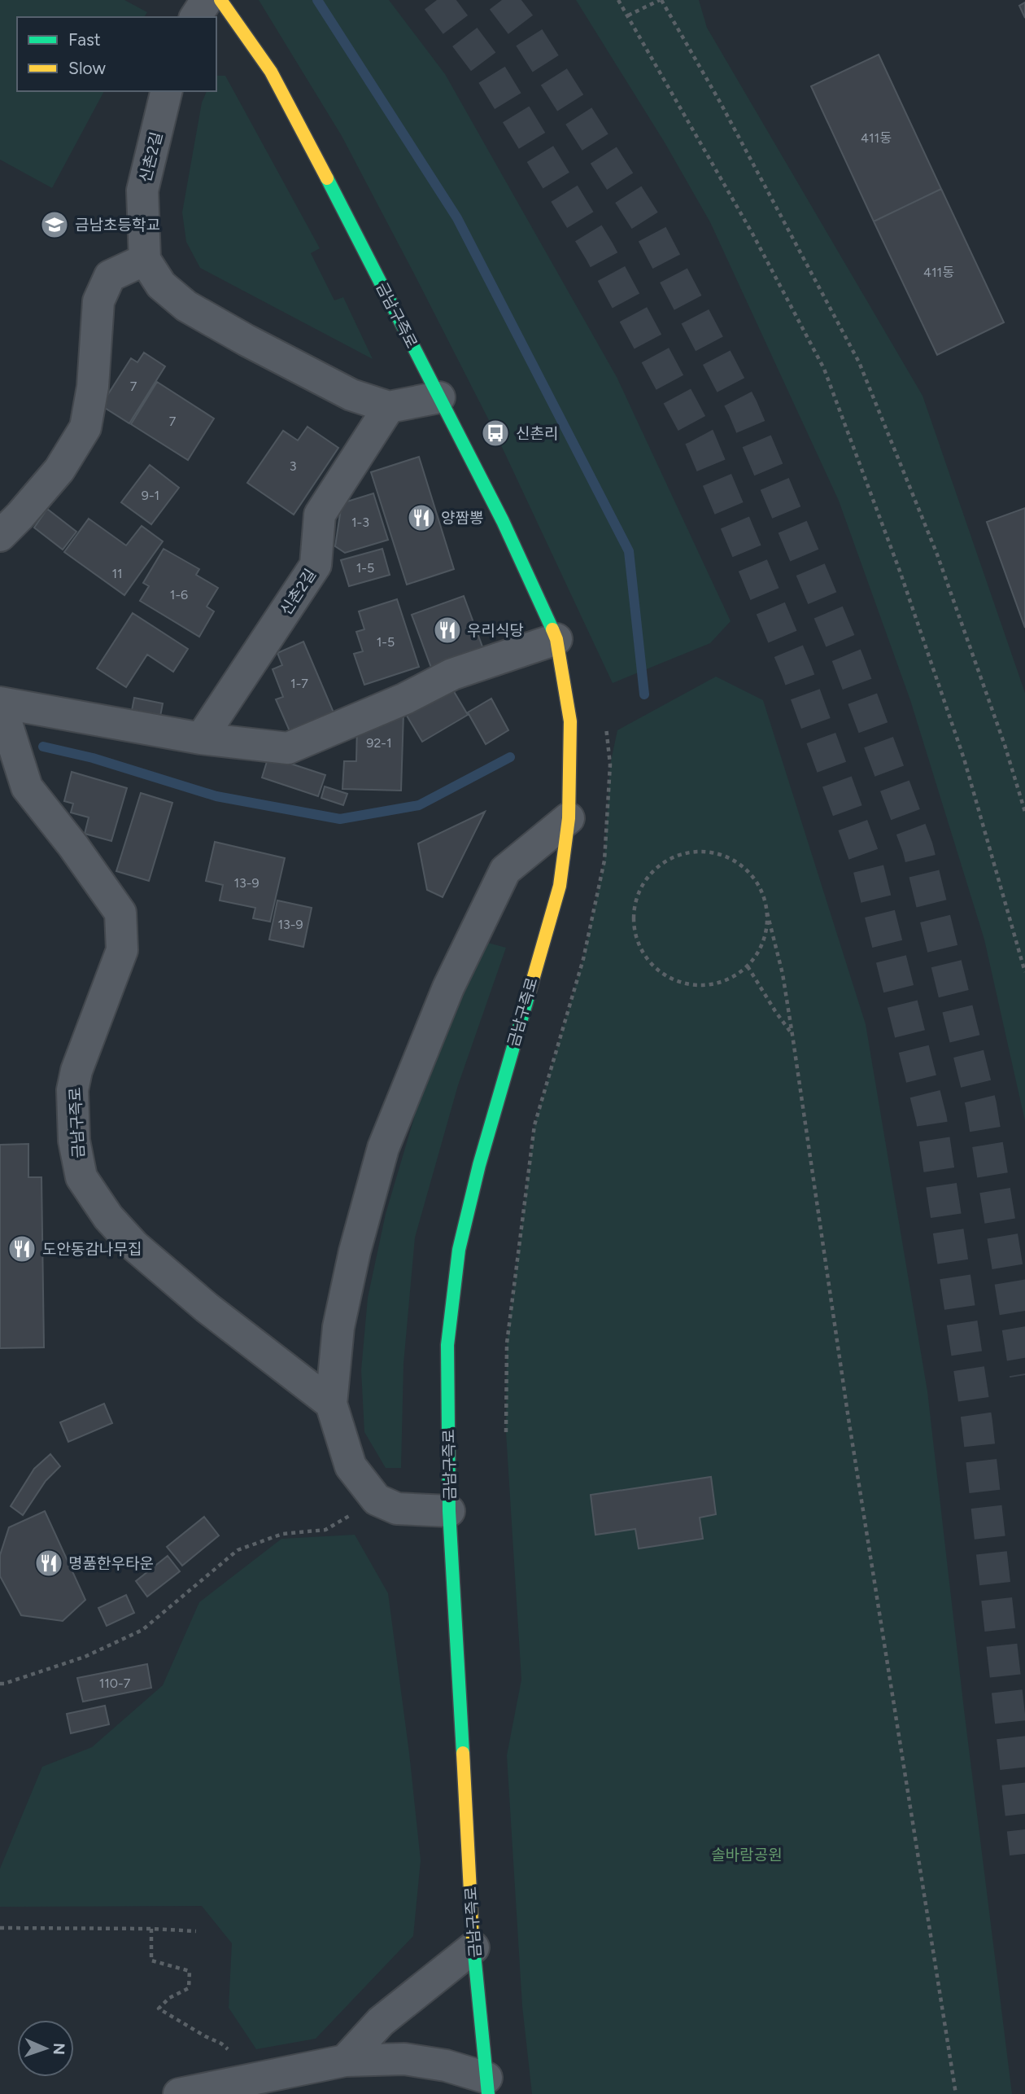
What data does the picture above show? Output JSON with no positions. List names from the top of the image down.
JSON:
{
  "streets": {
    "main road": ["금남구즉로"],
    "street": ["신촌2길"]
  },
  "crossings": [
    ["신촌2길", "금남구즉로"]
  ],
  "parks": ["솔바람공원"],
  "places": {
    "school or university": ["금남초등학교"],
    "bus stop": ["신촌리"],
    "restaurant": [
      "양짬뽕",
      "우리식당",
      "도안동감나무집",
      "명품한우타운"
    ]
  },
  "house_numbers": [
    "411동",
    "411동",
    "7",
    "7",
    "3",
    "9-1",
    "1-3",
    "1-5",
    "11",
    "1-6",
    "1-5",
    "1-7",
    "92-1",
    "13-9",
    "13-9",
    "110-7"
  ],
  "legend": ["Fast", "Slow"],
  "north": "right"
}
